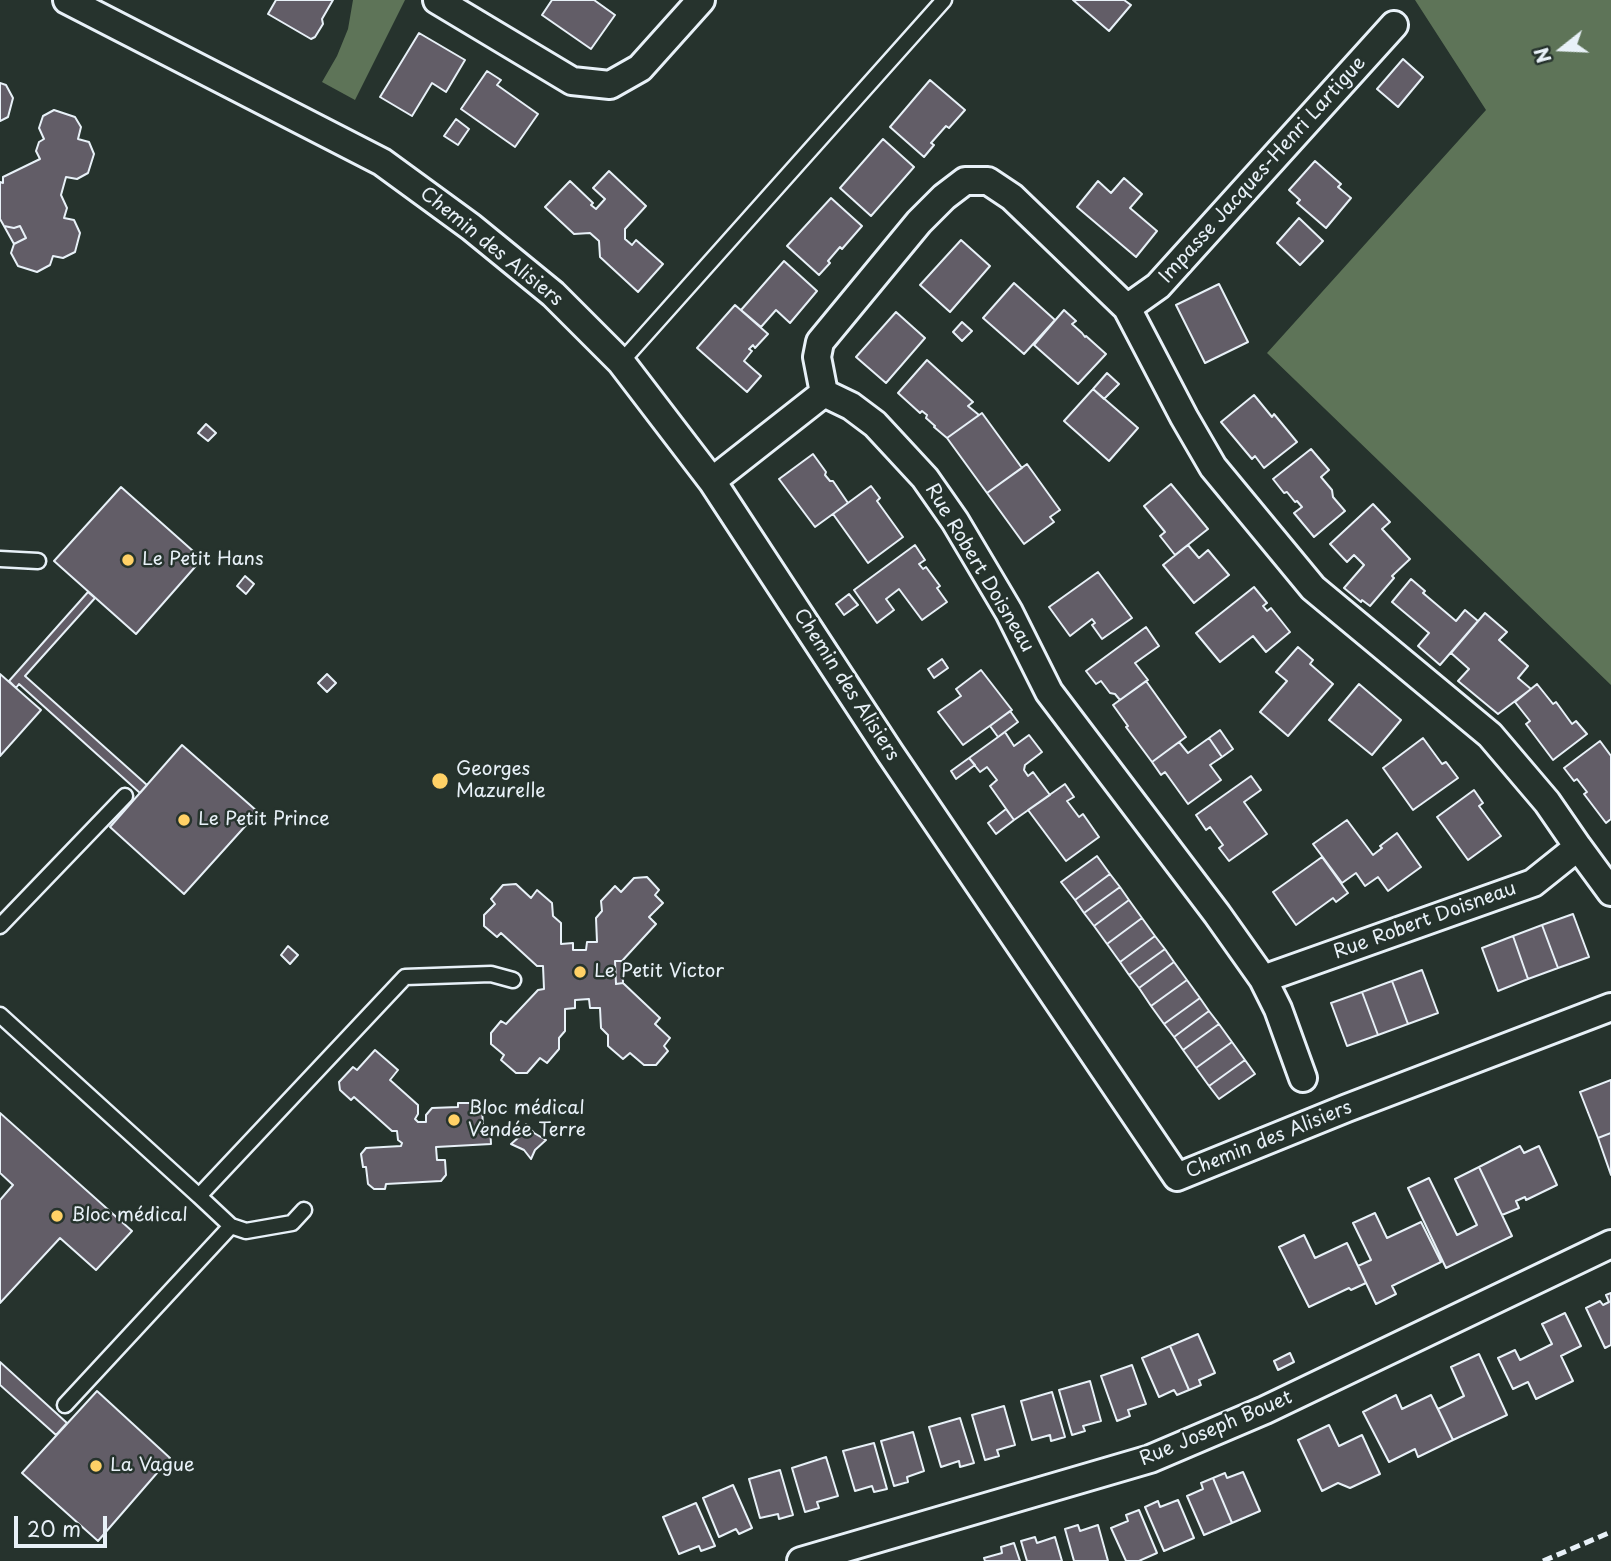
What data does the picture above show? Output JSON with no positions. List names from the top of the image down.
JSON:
{
  "streets": {
    "street": [
      "Impasse Jacques-Henri Lartigue",
      "Chemin des Alisiers",
      "Rue Robert Doisneau",
      "Rue Joseph Bouet"
    ]
  },
  "places": [
    "Le Petit Hans",
    "Georges Mazurelle",
    "Le Petit Prince",
    "Le Petit Victor",
    "Bloc médical Vendée Terre",
    "Bloc médical",
    "La Vague"
  ],
  "scale_bar": "20 m",
  "north": "left"
}
